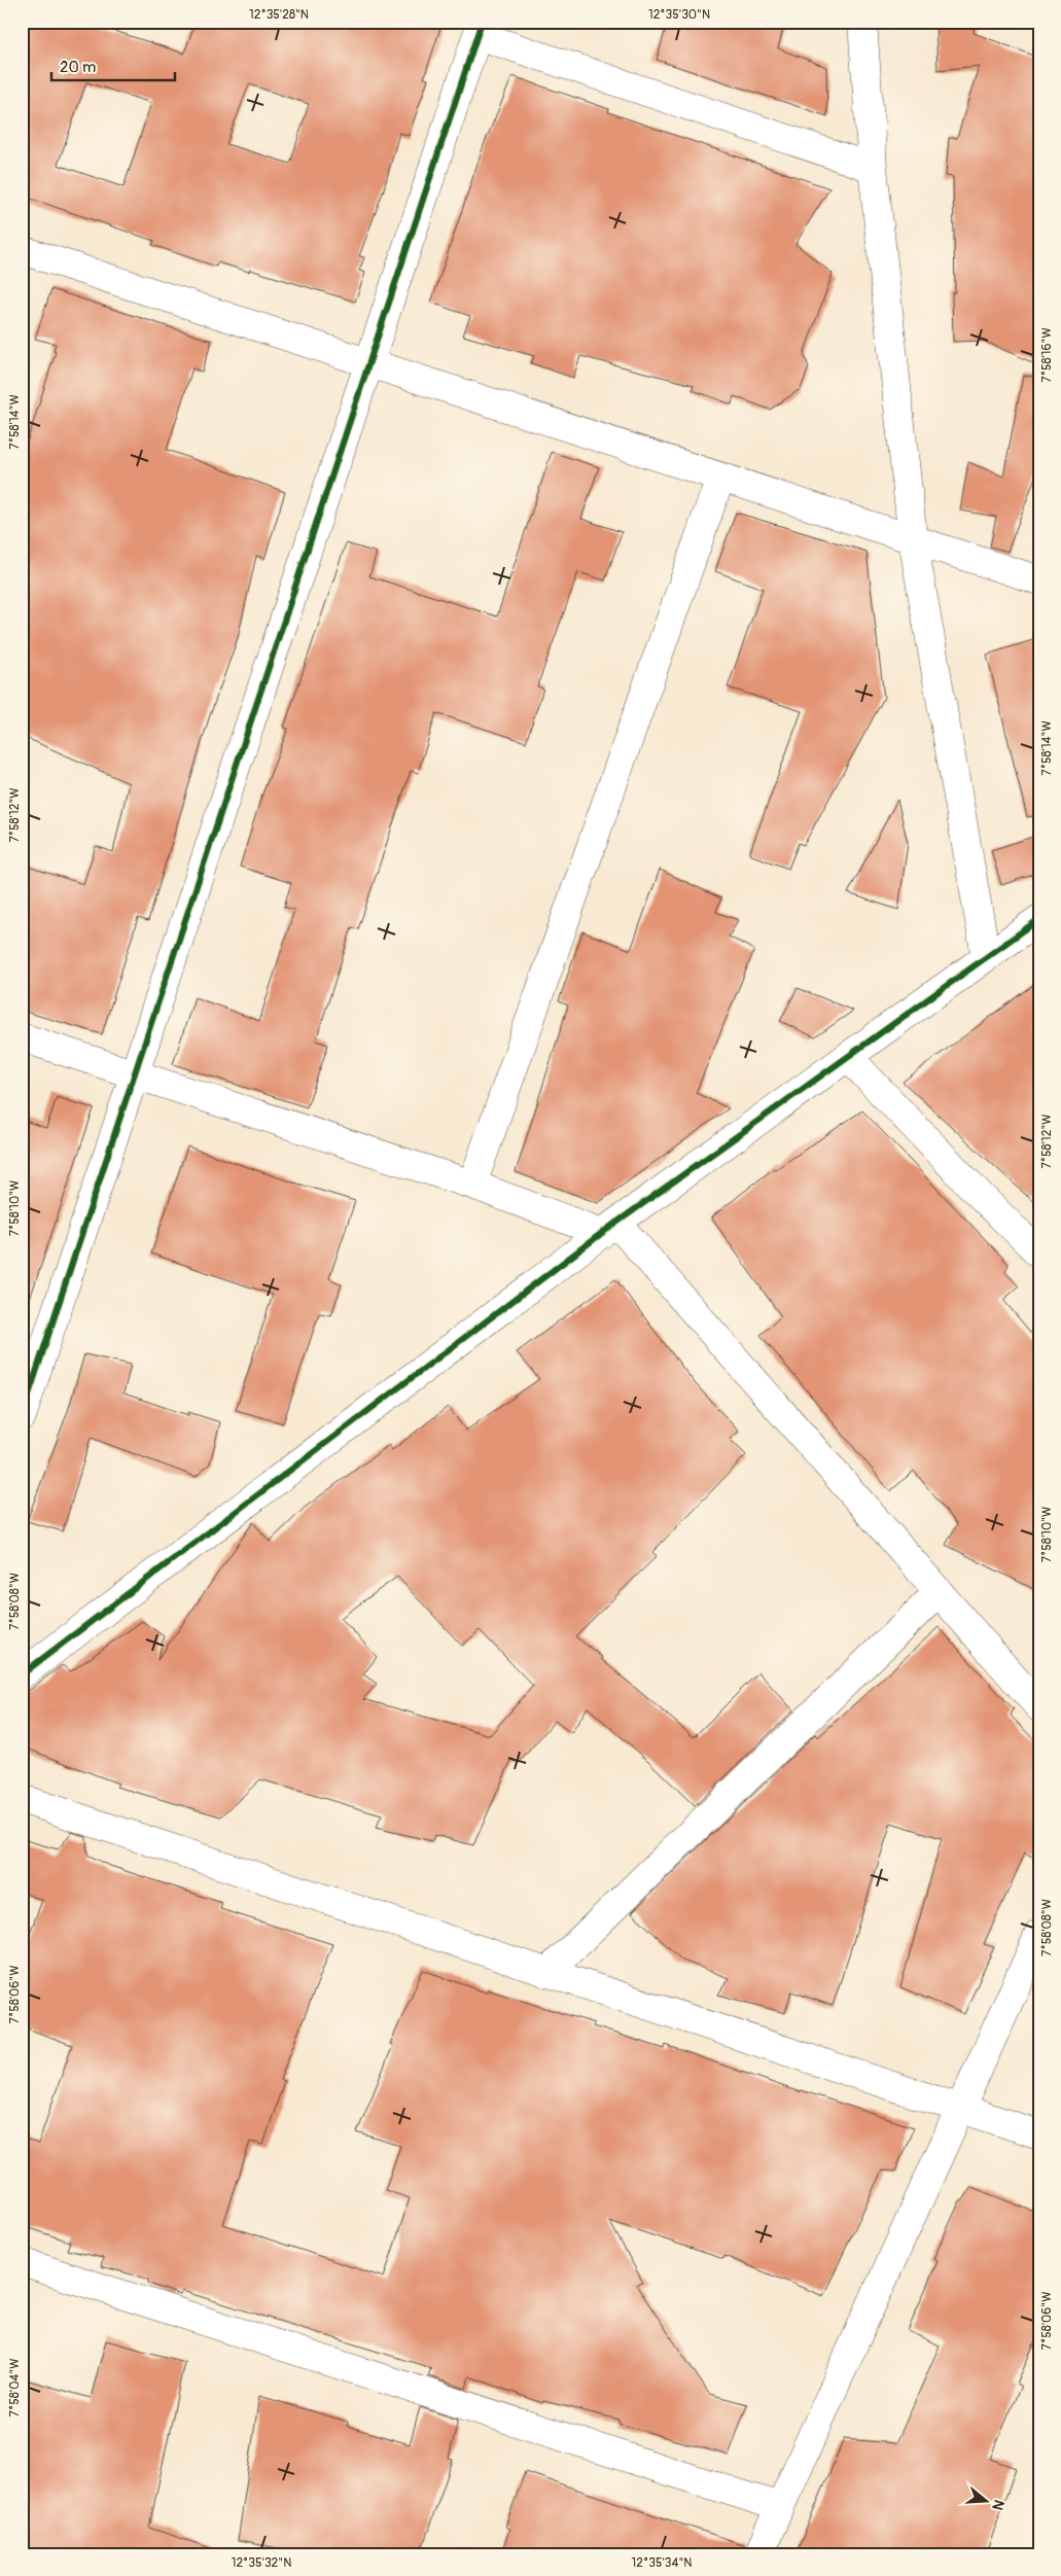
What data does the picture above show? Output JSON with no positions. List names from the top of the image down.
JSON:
{
  "scale_bar": "20 m",
  "north": "right",
  "coordinates": [
    "12°35'28\"N",
    "12°35'30\"N",
    "7°58'16\"W",
    "7°58'14\"W",
    "7°58'12\"W",
    "7°58'10\"W",
    "7°58'08\"W",
    "7°58'06\"W",
    "7°58'04\"W",
    "12°35'32\"N",
    "12°35'34\"N"
  ]
}
